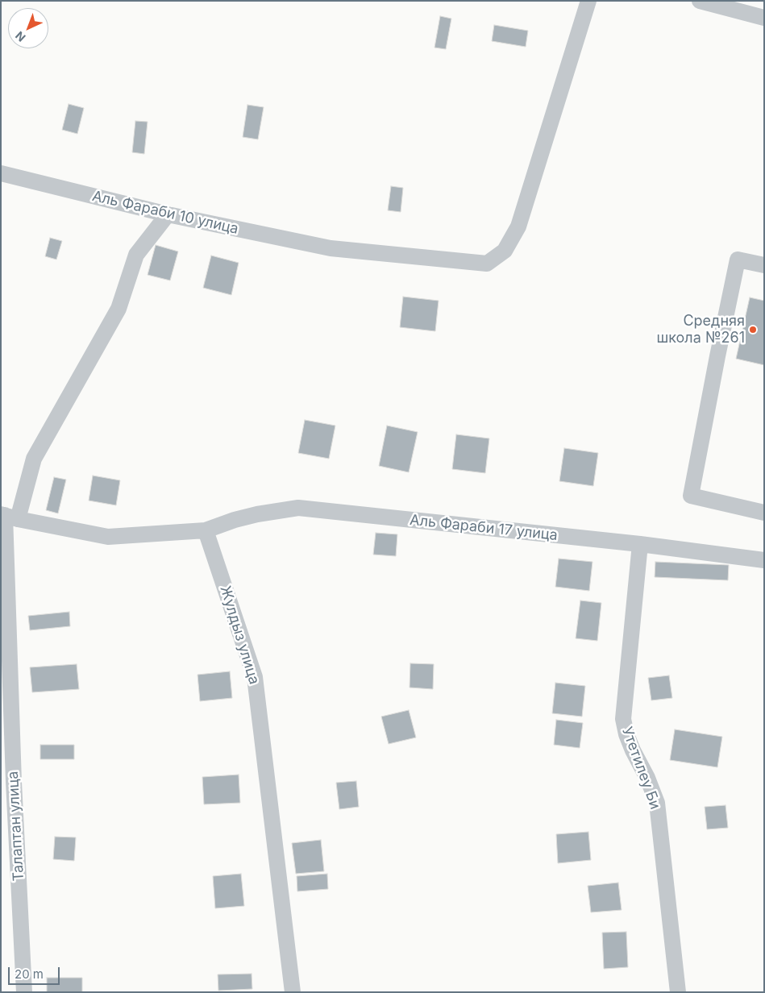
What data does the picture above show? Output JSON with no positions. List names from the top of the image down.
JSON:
{
  "streets": {
    "street": [
      "Аль Фараби 10 улица",
      "Аль Фараби 17 улица",
      "Жулдыз улица",
      "Утетилеу Би",
      "Талаптан улица"
    ]
  },
  "crossings": [
    ["Аль Фараби 10 улица", "Талаптан улица"],
    ["Аль Фараби 17 улица", "Жулдыз улица"],
    ["Аль Фараби 17 улица", "Утетилеу Би"]
  ],
  "places": ["Средняя школа №261"],
  "scale_bar": "20 m",
  "north": "bottom left"
}
